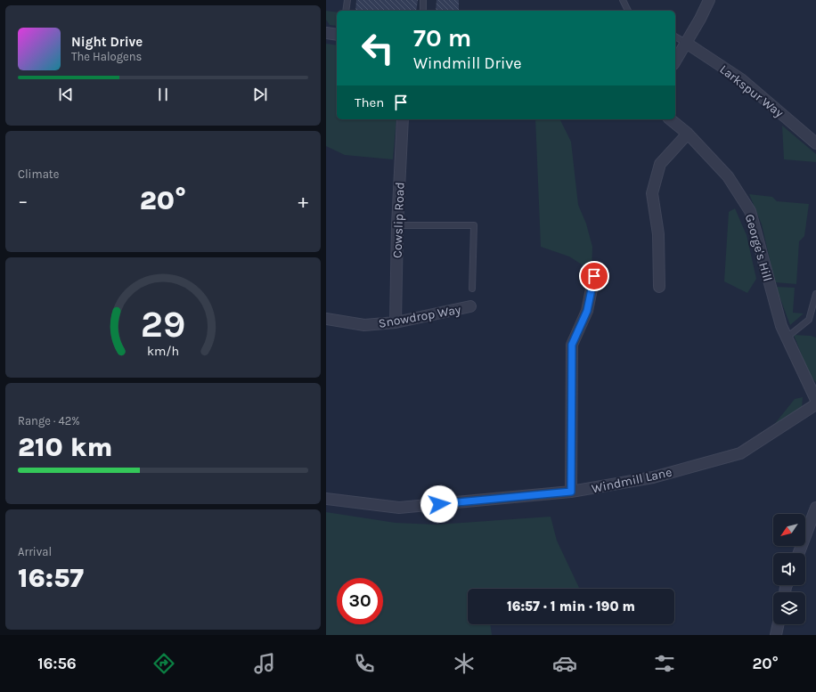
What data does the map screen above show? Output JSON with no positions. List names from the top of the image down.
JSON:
{
  "streets": {
    "street": [
      "Larkspur Way",
      "Cowslip Road",
      "George's Hill",
      "Snowdrop Way",
      "Windmill Lane"
    ]
  },
  "crossings": [
    ["Cowslip Road", "Snowdrop Way"]
  ],
  "north": "bottom left",
  "page": {
    "turn": ["70 m", "Windmill Drive"],
    "song": ["Night Drive", "The Halogens"],
    "then": "Then",
    "tile": [
      "Climate",
      ["Range · 42%", "210 km"],
      ["Arrival", "16:57"]
    ],
    "heat": ["−", "20°", "+"],
    "limit": "30",
    "trip": "16:57 · 1 min · 190 m",
    "tabs": ["16:56", "20°"],
    "gauge": ["29", "km/h"]
  }
}
